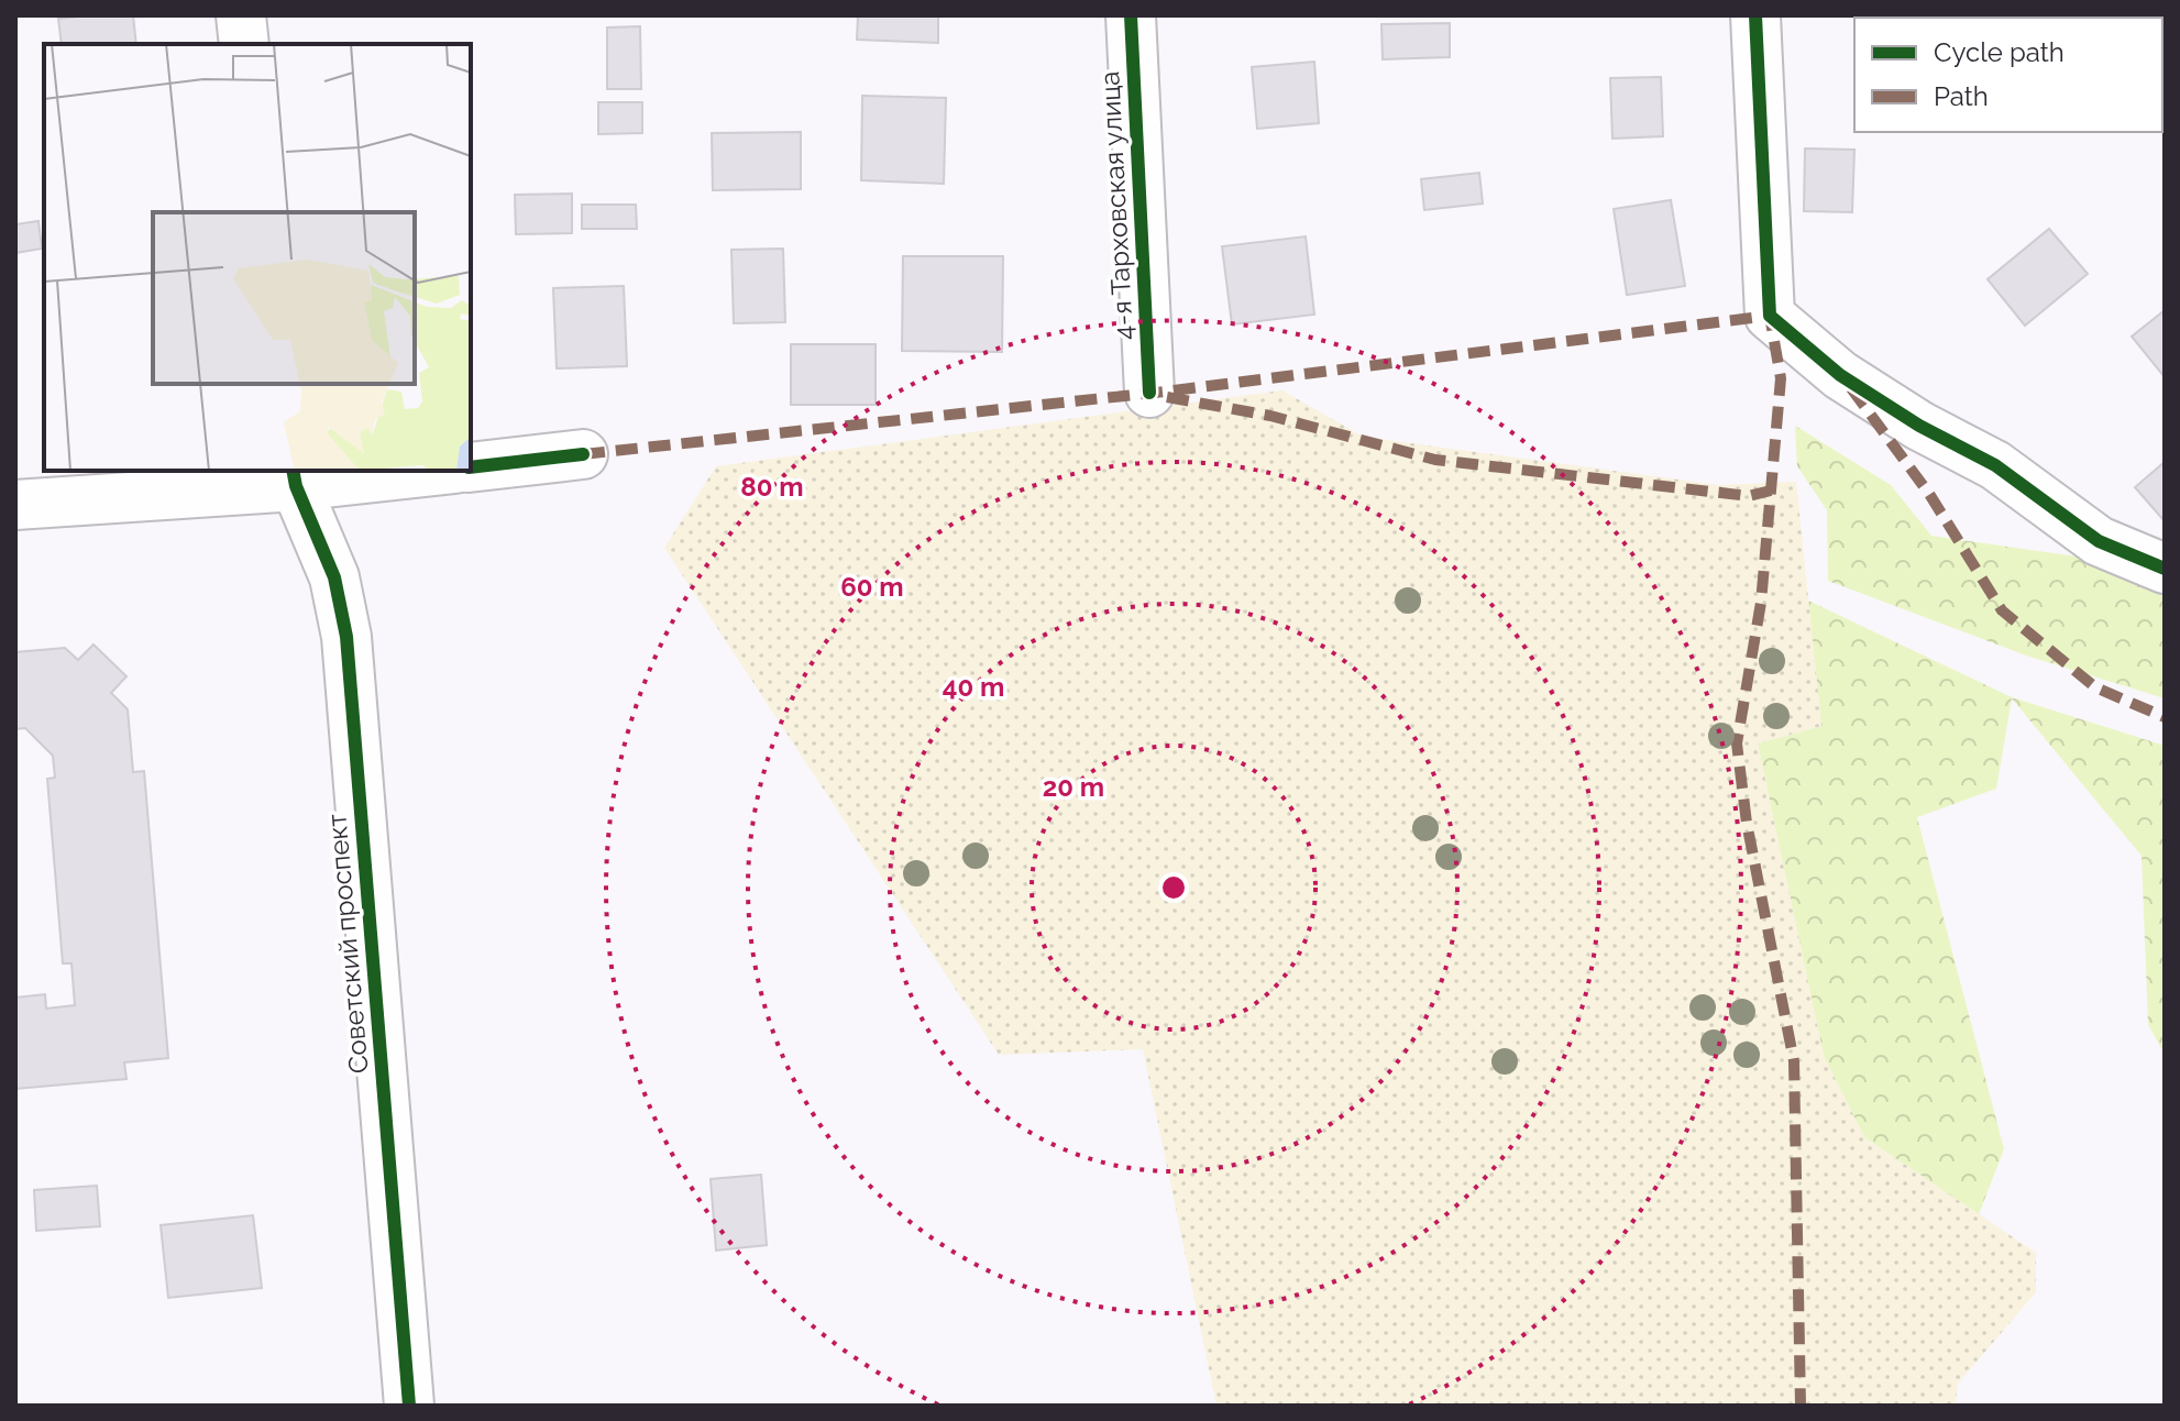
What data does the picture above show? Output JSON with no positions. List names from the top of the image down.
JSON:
{
  "streets": {
    "street": ["4-я Тарховская улица", "Советский проспект"]
  },
  "legend": ["Cycle path", "Path"],
  "rings": [
    "80 m",
    "60 m",
    "40 m",
    "20 m"
  ]
}
